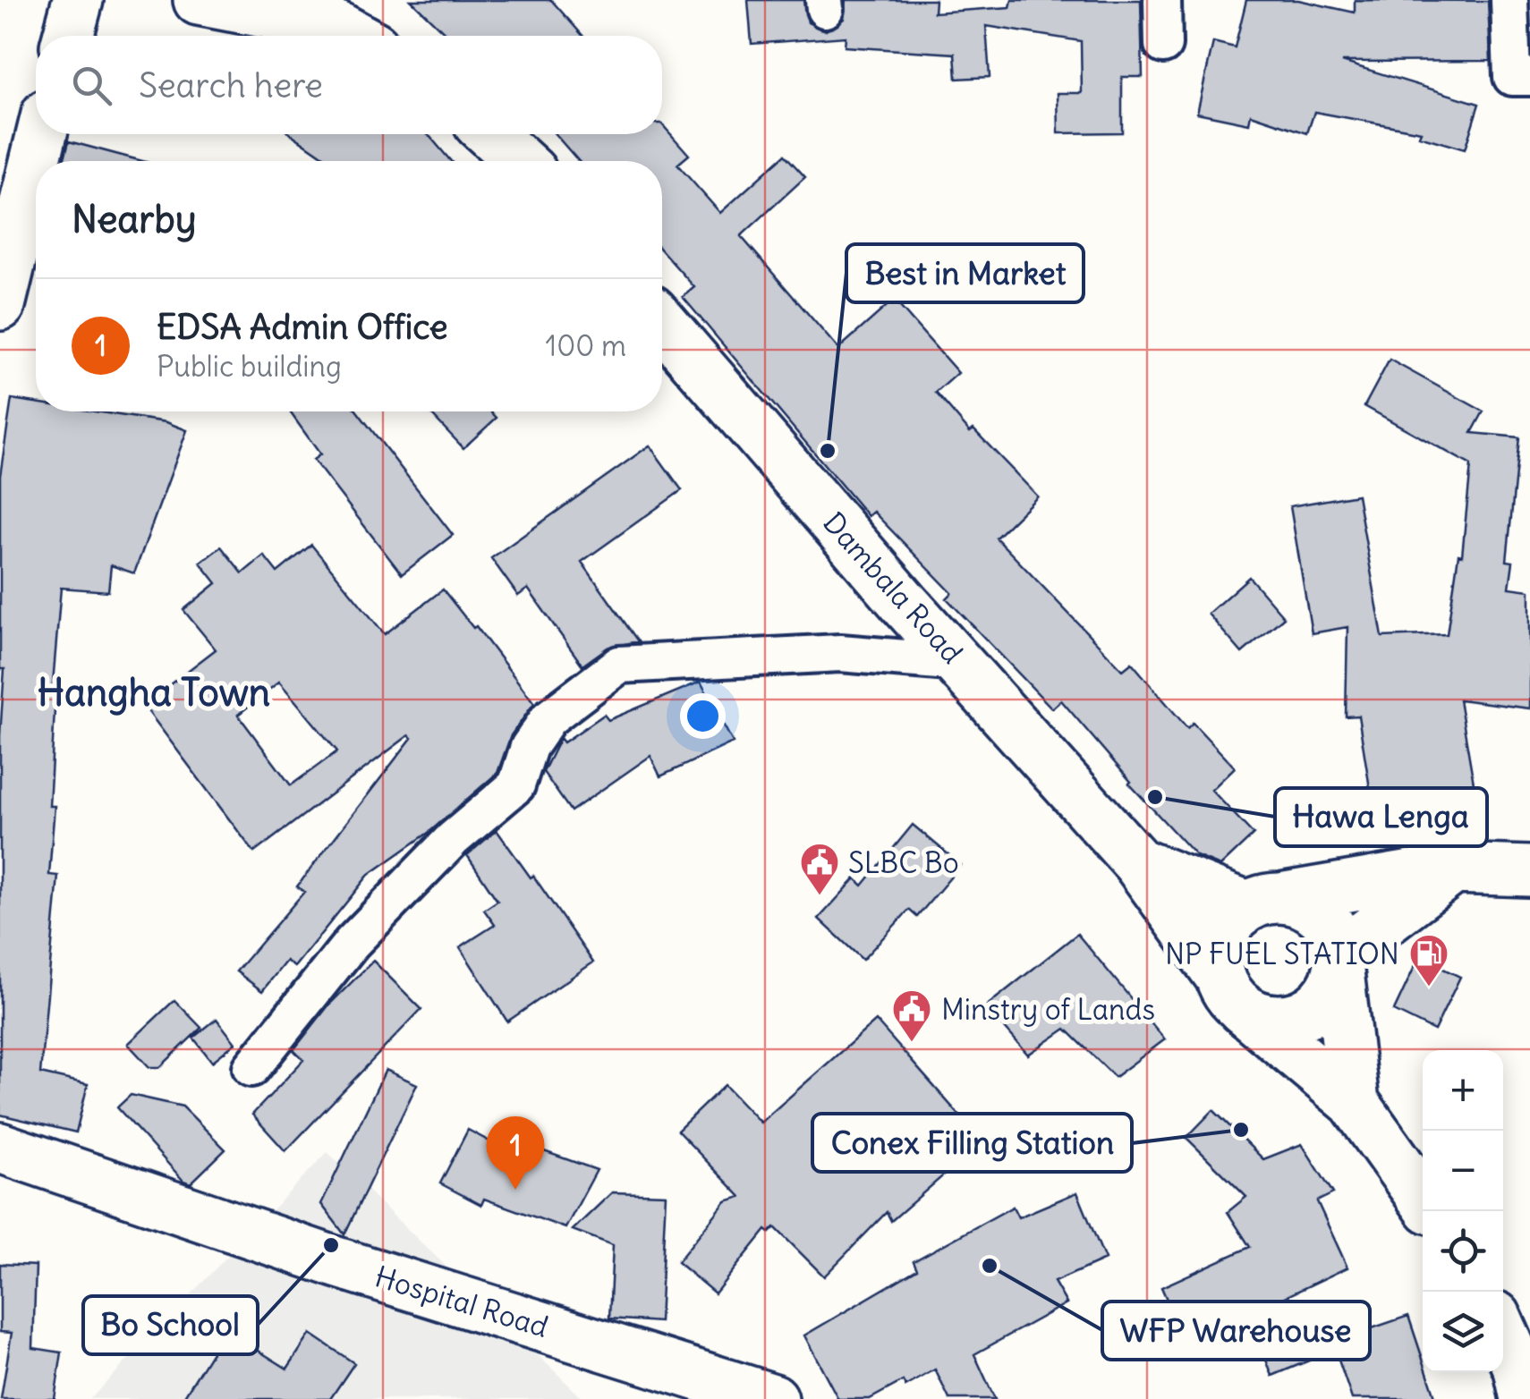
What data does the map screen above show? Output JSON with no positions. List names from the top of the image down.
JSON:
{
  "streets": {
    "street": ["Dambala Road", "Hospital Road"]
  },
  "districts": ["Hangha Town"],
  "places": {
    "other": [
      "Best in Market",
      "Hawa Lenga",
      "Conex Filling Station",
      "Bo School",
      "WFP Warehouse"
    ],
    "public building": ["SLBC Bo", "Minstry of Lands"],
    "fuel station": ["NP FUEL STATION"]
  },
  "page": {
    "search": "Search here",
    "heading": "Nearby",
    "list": [
      {
        "mark": "1",
        "name": "EDSA Admin Office",
        "note": "Public building",
        "value": "100 m"
      }
    ],
    "map_buttons": ["+", "−"],
    "pins": "1"
  }
}
